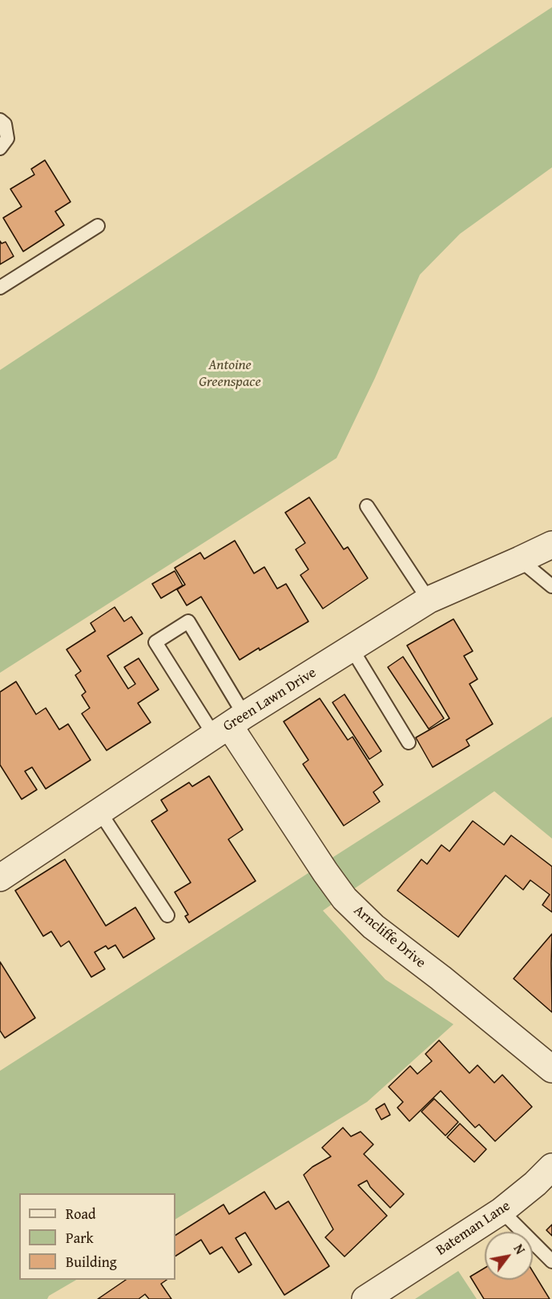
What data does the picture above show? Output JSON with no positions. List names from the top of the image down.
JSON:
{
  "streets": {
    "street": ["Green Lawn Drive", "Arncliffe Drive", "Bateman Lane"]
  },
  "crossings": [
    ["Green Lawn Drive", "Arncliffe Drive"]
  ],
  "parks": ["Antoine Greenspace"],
  "legend": ["Road", "Park", "Building"],
  "north": "top right"
}
